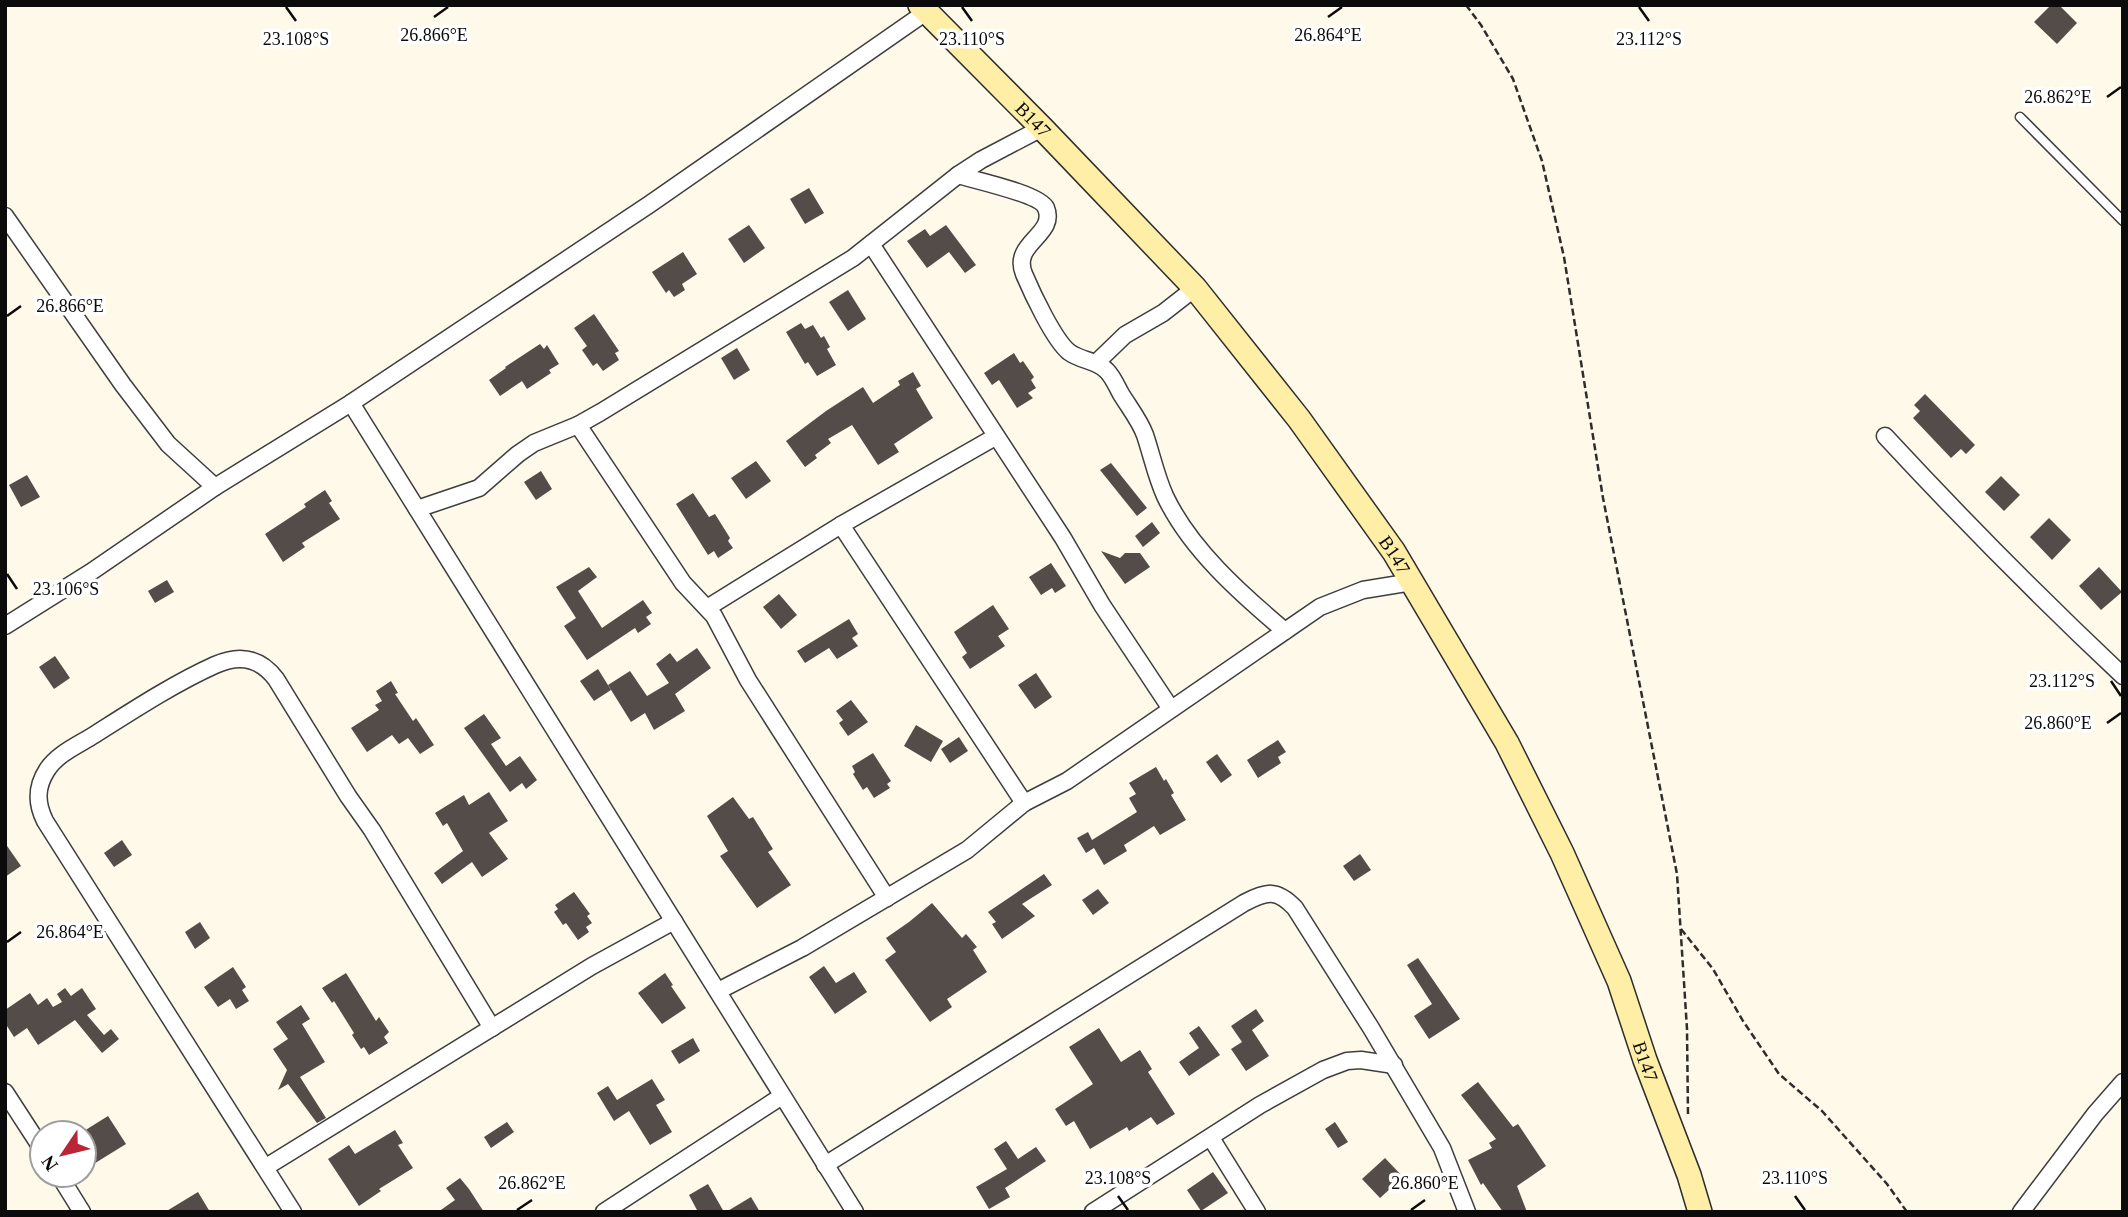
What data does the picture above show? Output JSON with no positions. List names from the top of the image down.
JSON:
{
  "streets": {
    "main road": ["B147"]
  },
  "north": "bottom left",
  "coordinates": [
    "26.866°E",
    "26.864°E",
    "23.108°S",
    "23.110°S",
    "23.112°S",
    "26.862°E",
    "23.106°S",
    "26.860°E"
  ]
}
